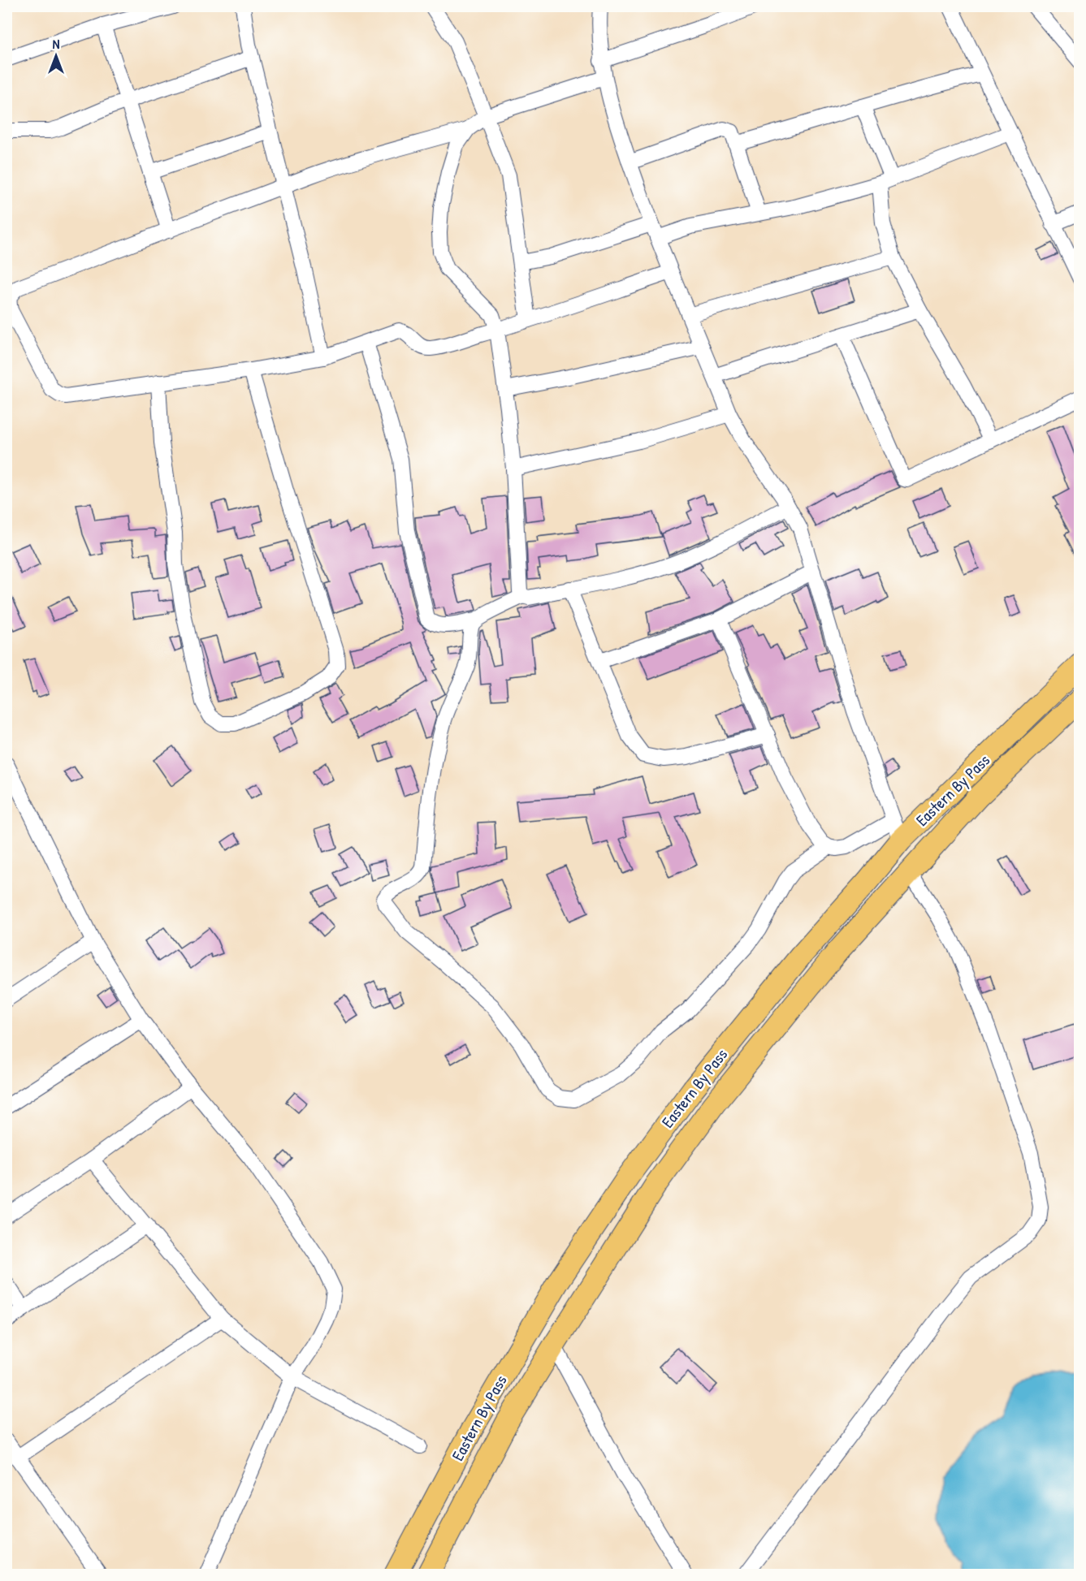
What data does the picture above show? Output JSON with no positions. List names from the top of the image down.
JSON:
{
  "streets": {
    "main road": ["Eastern By Pass"]
  },
  "north": "top"
}
